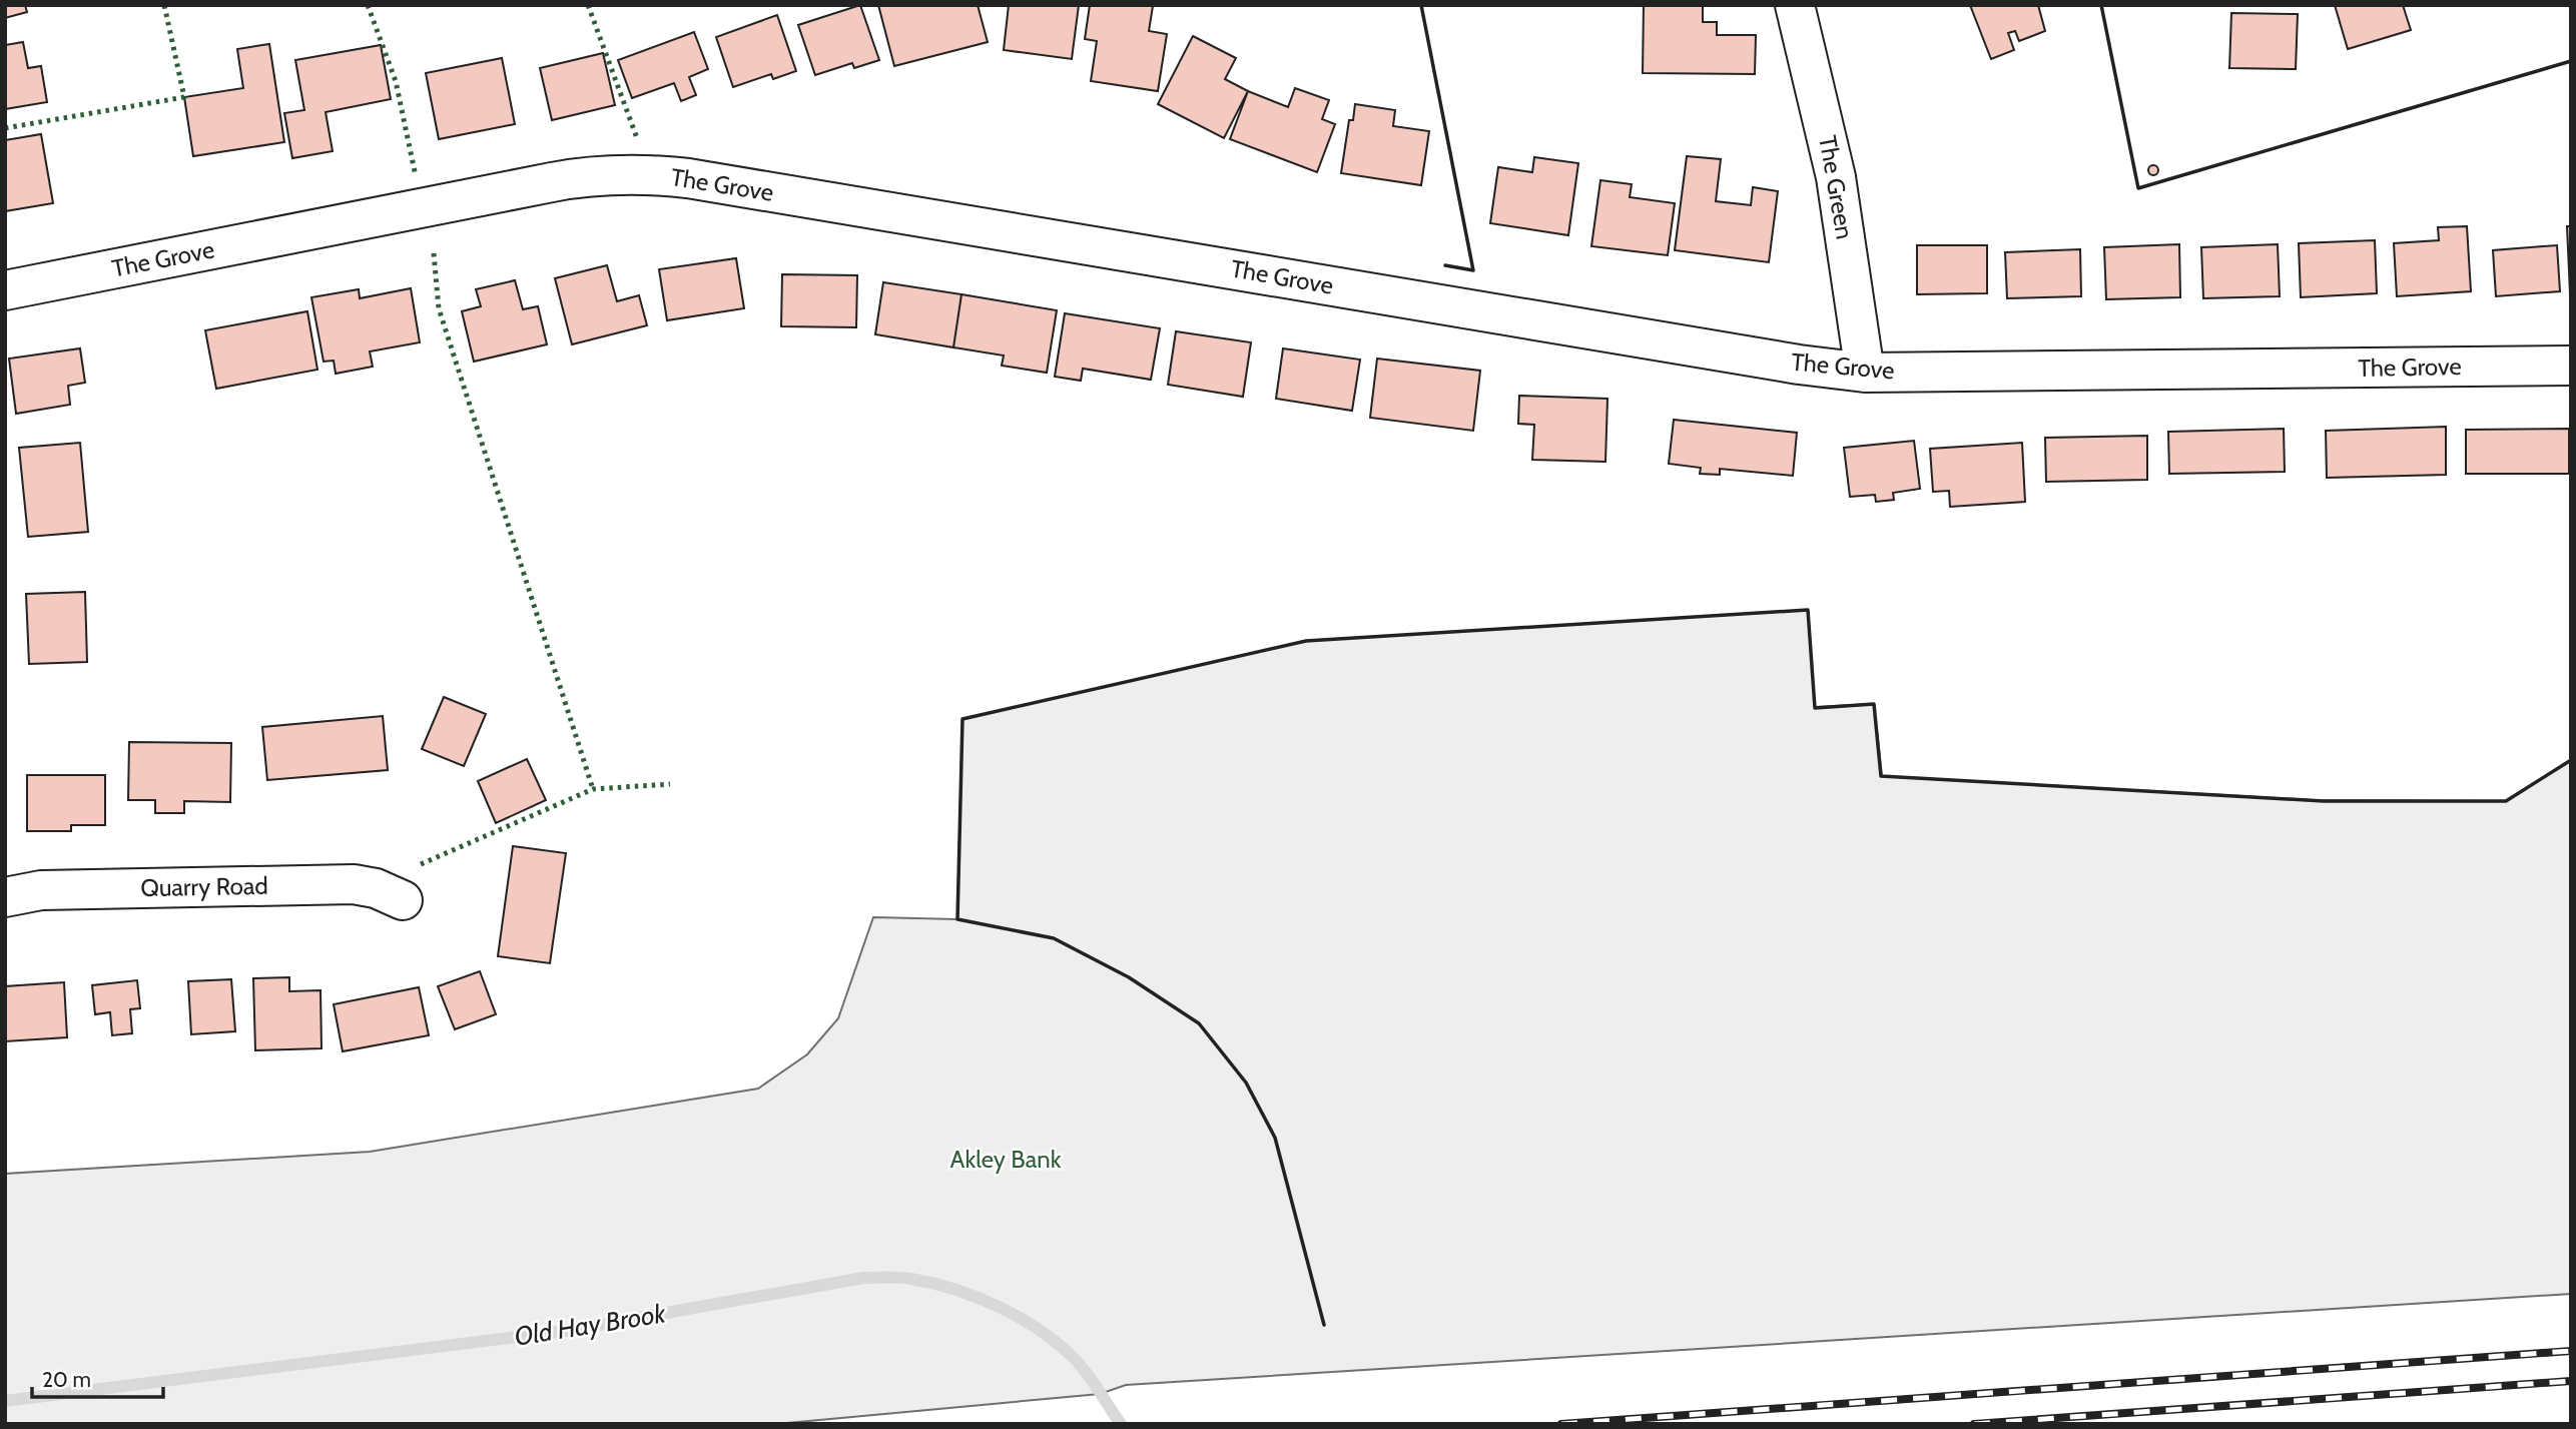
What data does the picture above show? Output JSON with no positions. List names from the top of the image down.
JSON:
{
  "streets": {
    "street": ["The Grove", "The Green", "Quarry Road"]
  },
  "crossings": [
    ["The Grove", "The Green"]
  ],
  "water": ["Old Hay Brook"],
  "parks": ["Akley Bank"],
  "scale_bar": "20 m"
}
